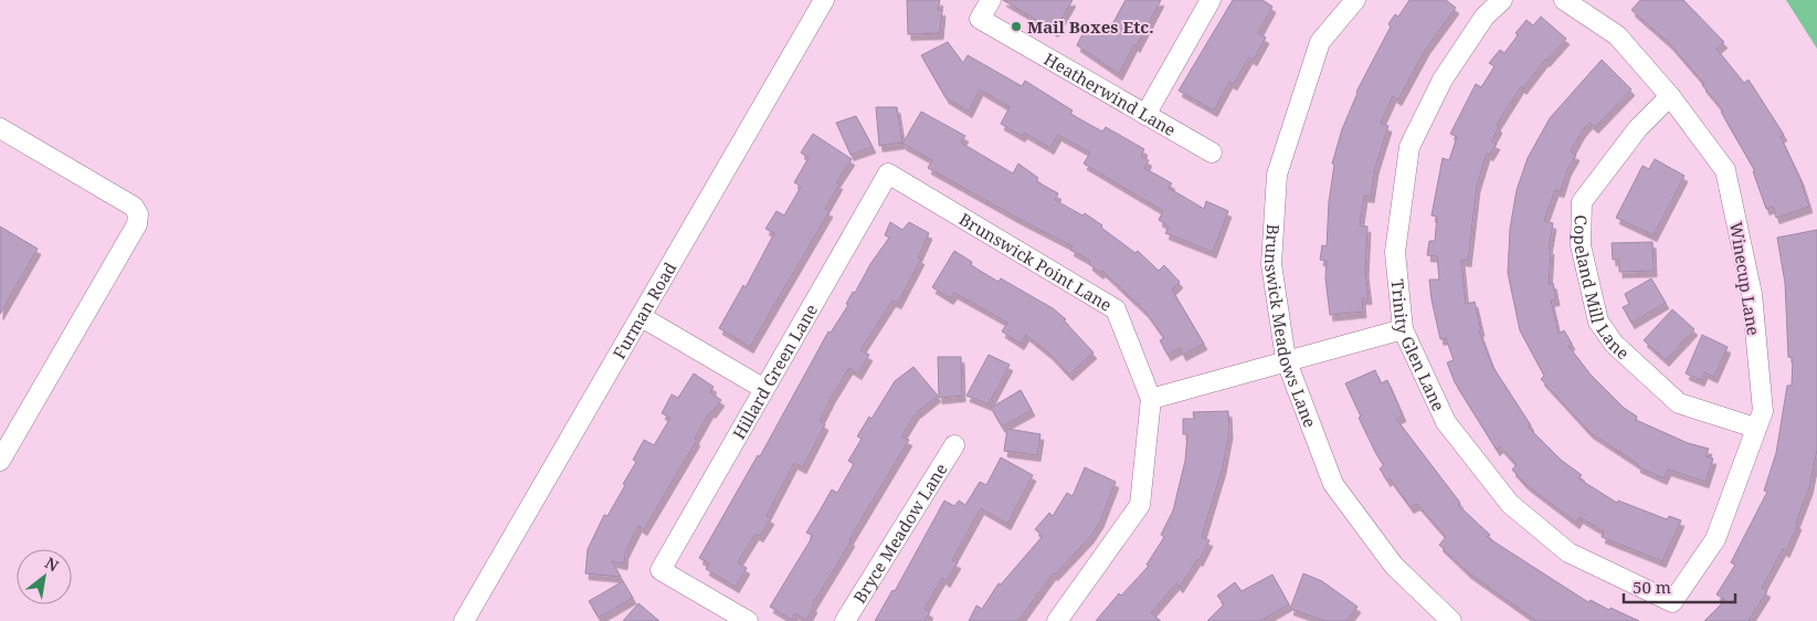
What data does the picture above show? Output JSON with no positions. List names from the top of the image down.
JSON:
{
  "streets": {
    "street": [
      "Heatherwind Lane",
      "Brunswick Point Lane",
      "Winecup Lane",
      "Copeland Mill Lane",
      "Furman Road",
      "Brunswick Meadows Lane",
      "Trinity Glen Lane",
      "Hillard Green Lane",
      "Bryce Meadow Lane"
    ]
  },
  "crossings": [
    ["Brunswick Point Lane", "Hillard Green Lane"],
    ["Winecup Lane", "Copeland Mill Lane"],
    ["Winecup Lane", "Trinity Glen Lane"]
  ],
  "places": ["Mail Boxes Etc."],
  "scale_bar": "50 m",
  "north": "top right"
}
